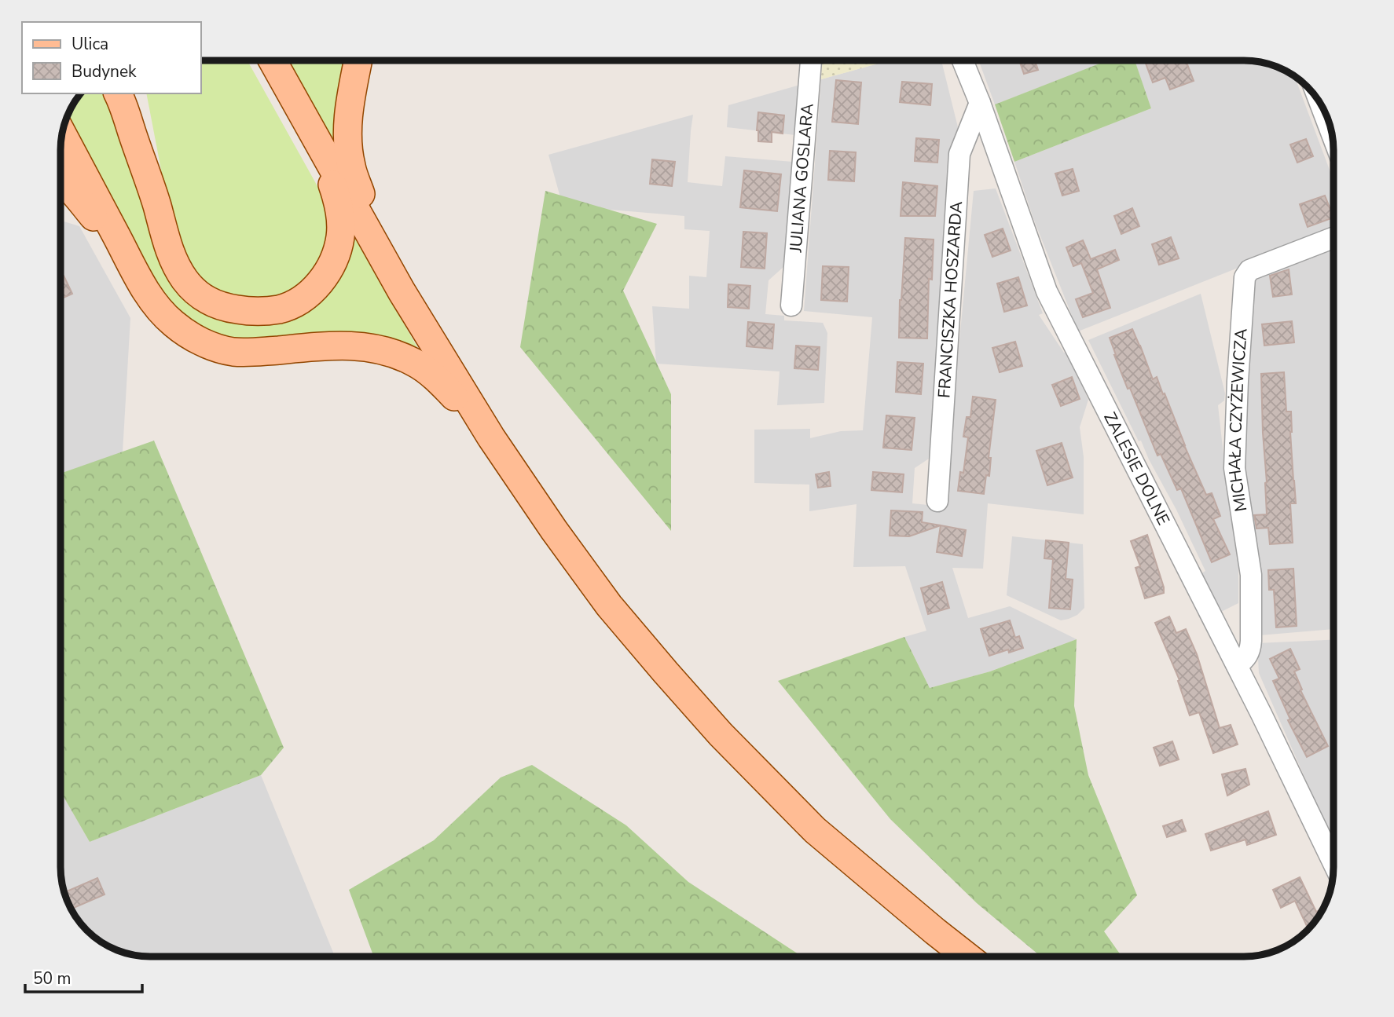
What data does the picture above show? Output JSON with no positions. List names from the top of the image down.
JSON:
{
  "streets": {
    "street": [
      "JULIANA GOSLARA",
      "FRANCISZKA HOSZARDA",
      "MICHAŁA CZYŻEWICZA",
      "ZALESIE DOLNE"
    ]
  },
  "crossings": [
    ["FRANCISZKA HOSZARDA", "ZALESIE DOLNE"],
    ["MICHAŁA CZYŻEWICZA", "ZALESIE DOLNE"]
  ],
  "legend": ["Ulica", "Budynek"],
  "scale_bar": "50 m"
}
